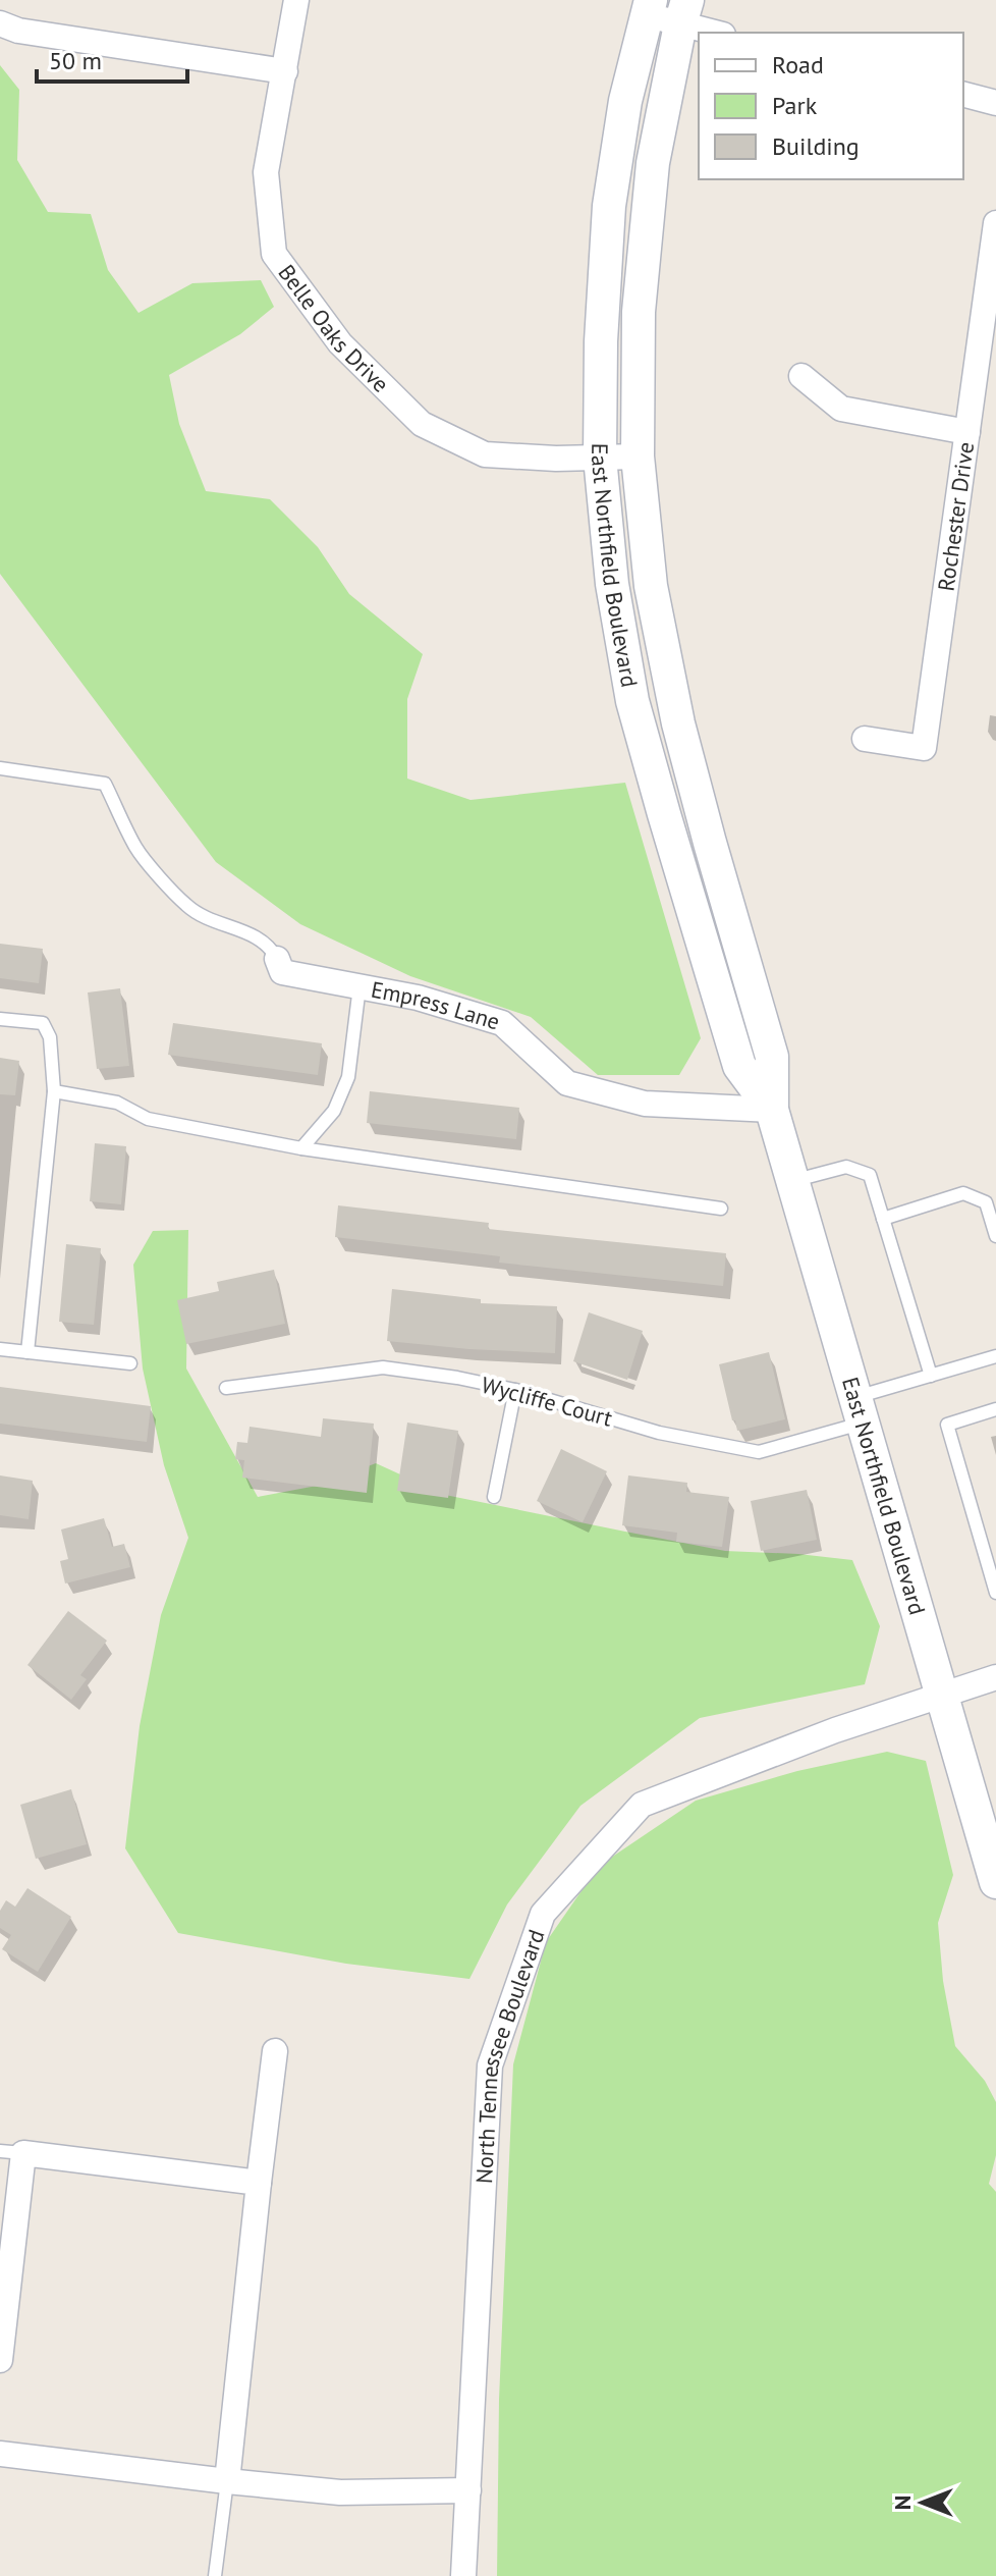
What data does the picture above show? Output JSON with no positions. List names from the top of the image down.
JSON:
{
  "streets": {
    "main road": ["East Northfield Boulevard"],
    "street": [
      "Belle Oaks Drive",
      "Rochester Drive",
      "Empress Lane",
      "North Tennessee Boulevard"
    ],
    "lane": ["Wycliffe Court"]
  },
  "crossings": [
    ["Belle Oaks Drive", "East Northfield Boulevard"],
    ["East Northfield Boulevard", "Empress Lane"],
    ["East Northfield Boulevard", "Wycliffe Court"],
    ["East Northfield Boulevard", "North Tennessee Boulevard"]
  ],
  "legend": ["Road", "Park", "Building"],
  "scale_bar": "50 m",
  "north": "left"
}
